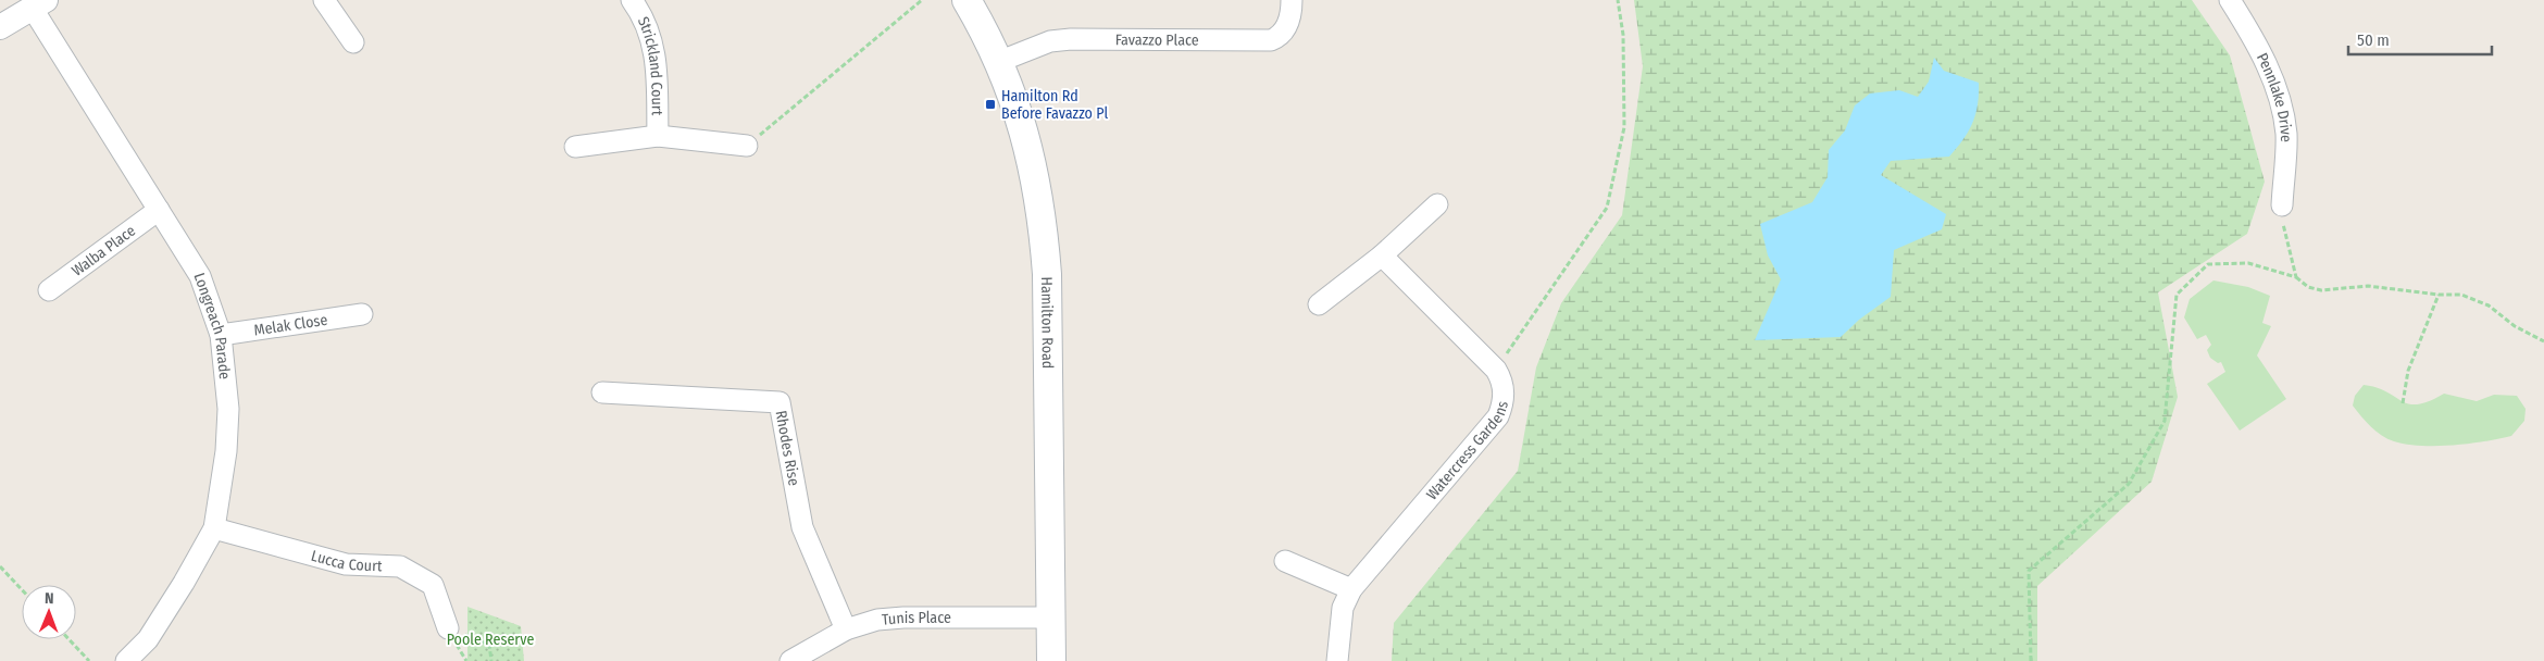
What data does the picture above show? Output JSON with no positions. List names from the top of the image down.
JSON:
{
  "streets": {
    "main road": ["Hamilton Road"],
    "street": [
      "Favazzo Place",
      "Strickland Court",
      "Pennlake Drive",
      "Walba Place",
      "Melak Close",
      "Longreach Parade",
      "Watercress Gardens",
      "Rhodes Rise",
      "Lucca Court",
      "Tunis Place"
    ]
  },
  "crossings": [
    ["Favazzo Place", "Hamilton Road"],
    ["Walba Place", "Longreach Parade"],
    ["Hamilton Road", "Tunis Place"],
    ["Melak Close", "Longreach Parade"],
    ["Longreach Parade", "Lucca Court"],
    ["Rhodes Rise", "Tunis Place"]
  ],
  "parks": ["Poole Reserve"],
  "places": {
    "transit": ["Hamilton Rd Before Favazzo Pl"]
  },
  "scale_bar": "50 m",
  "north": "top"
}
